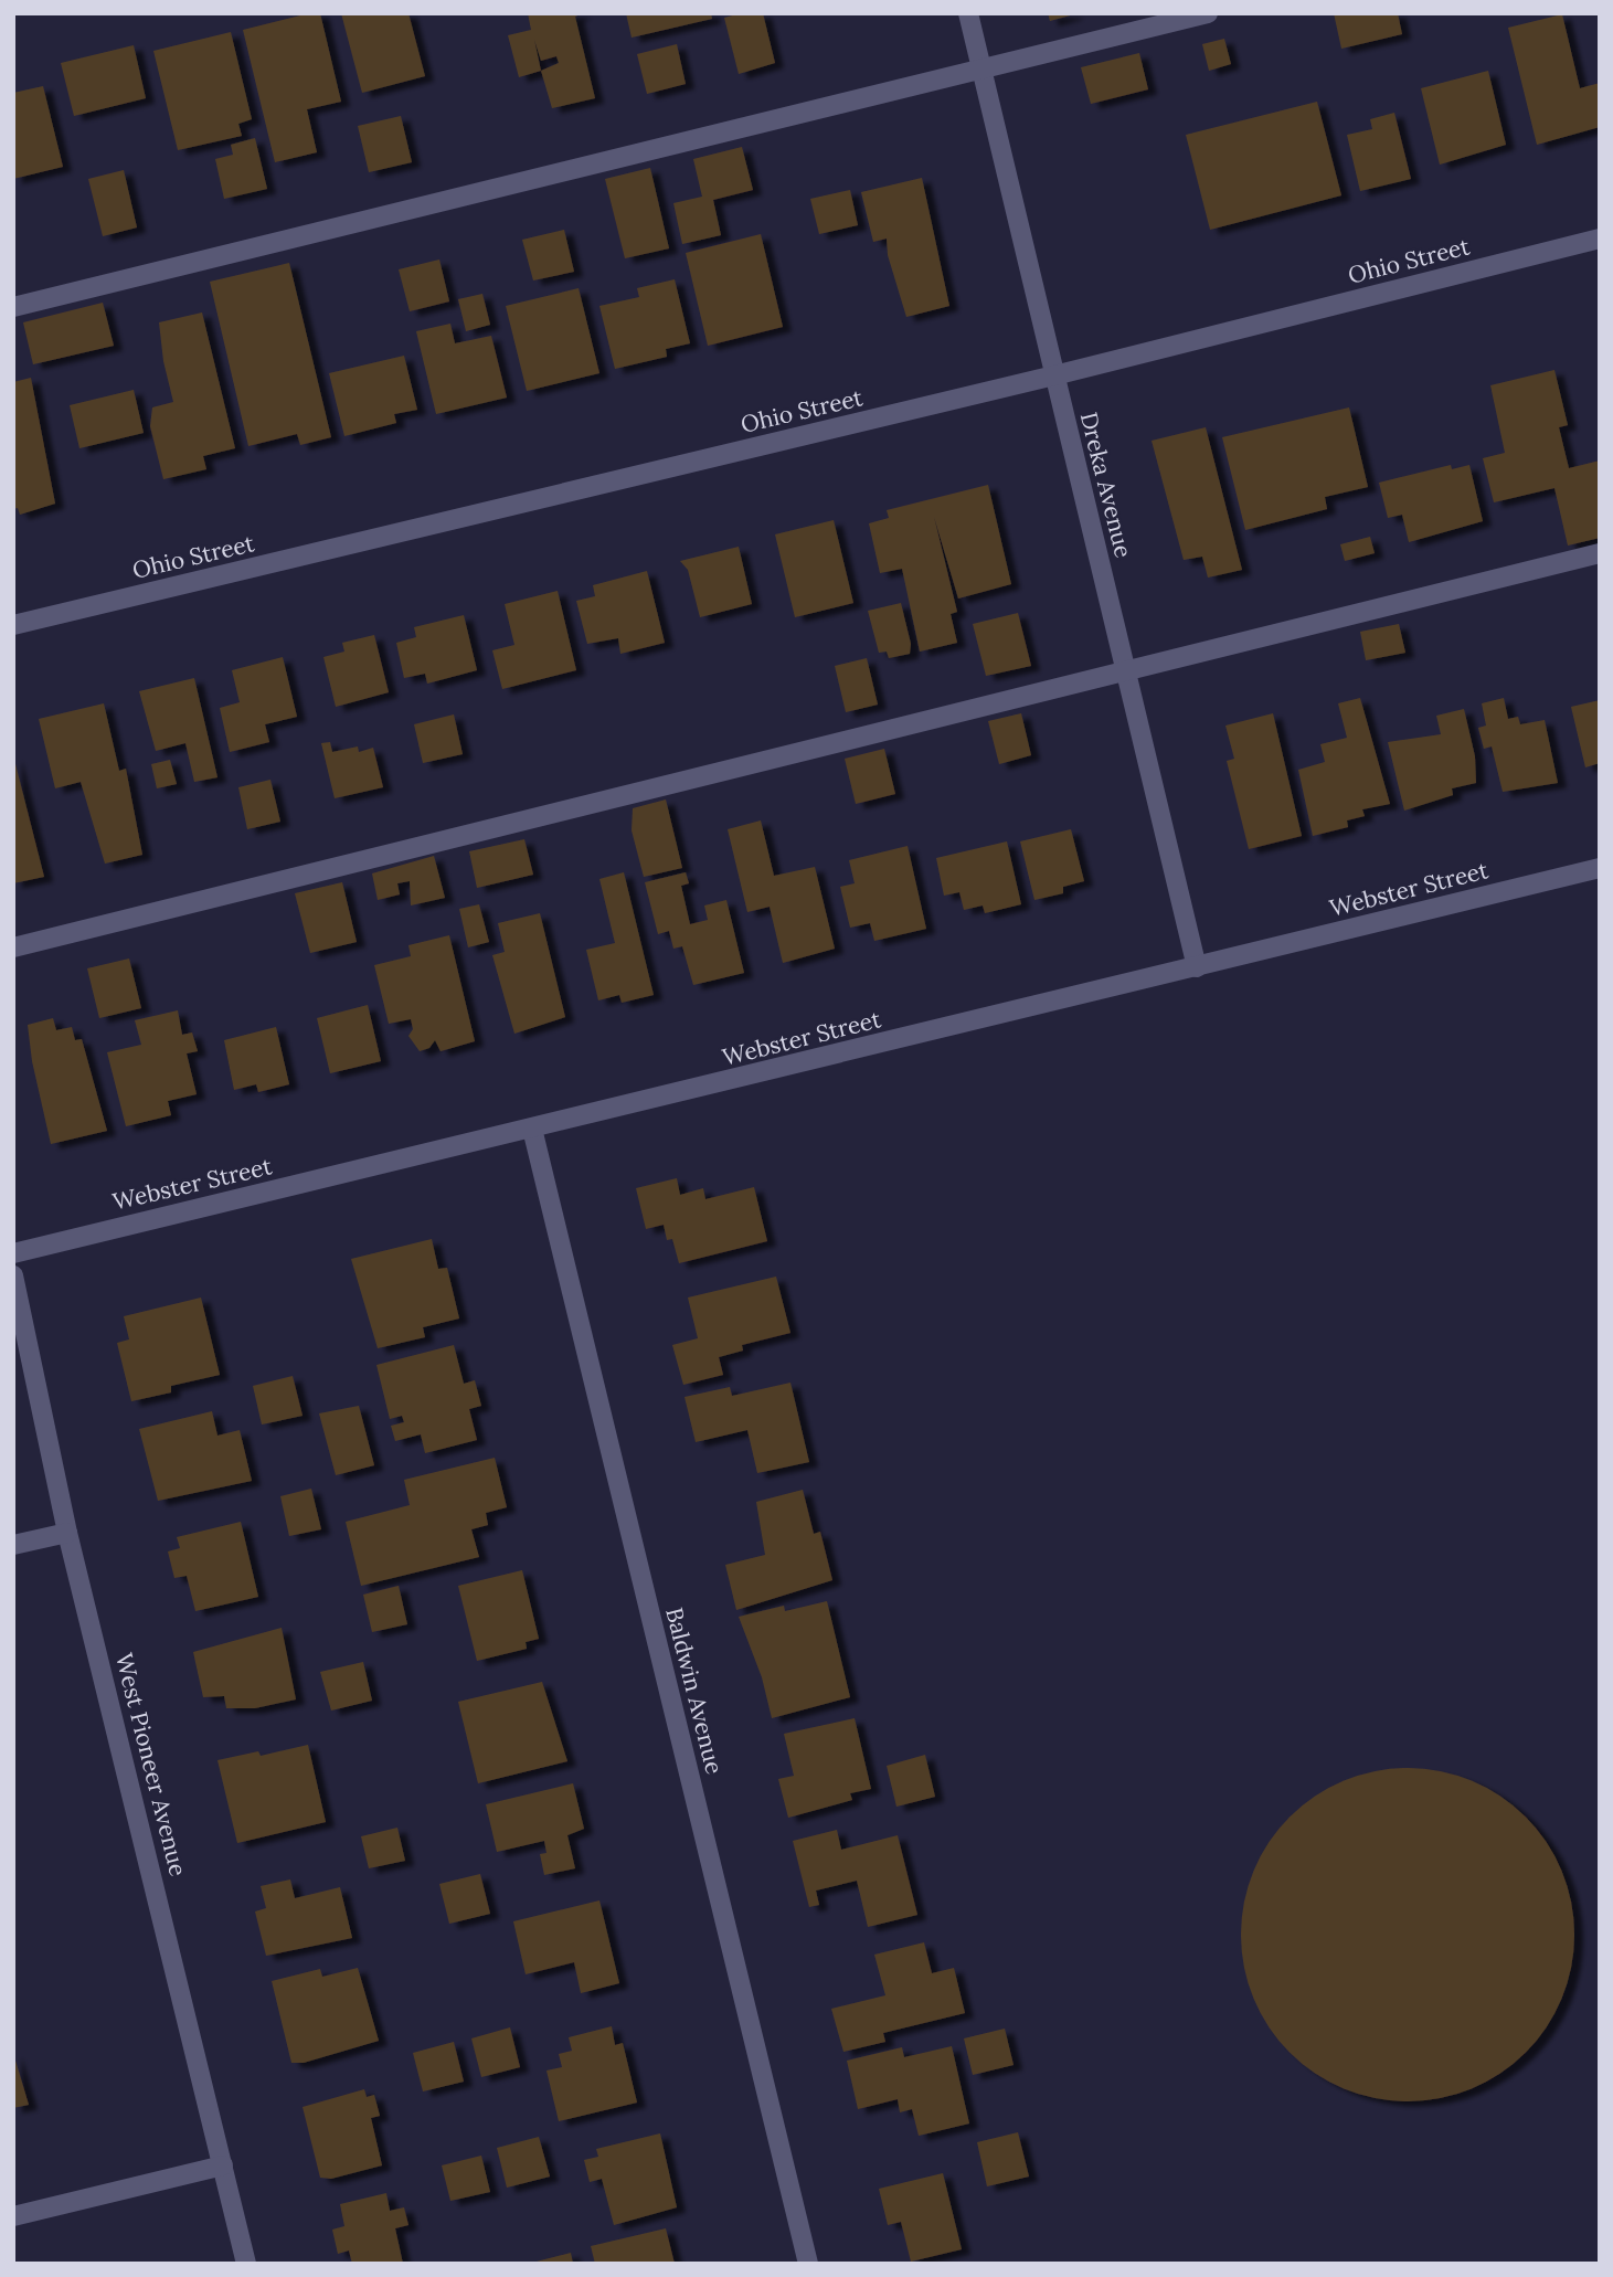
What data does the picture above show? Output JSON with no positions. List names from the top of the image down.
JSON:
{
  "streets": {
    "street": [
      "Ohio Street",
      "Dreka Avenue",
      "Webster Street",
      "Baldwin Avenue",
      "West Pioneer Avenue"
    ]
  },
  "crossings": [
    ["Ohio Street", "Dreka Avenue"],
    ["Dreka Avenue", "Webster Street"],
    ["Webster Street", "Baldwin Avenue"]
  ]
}
